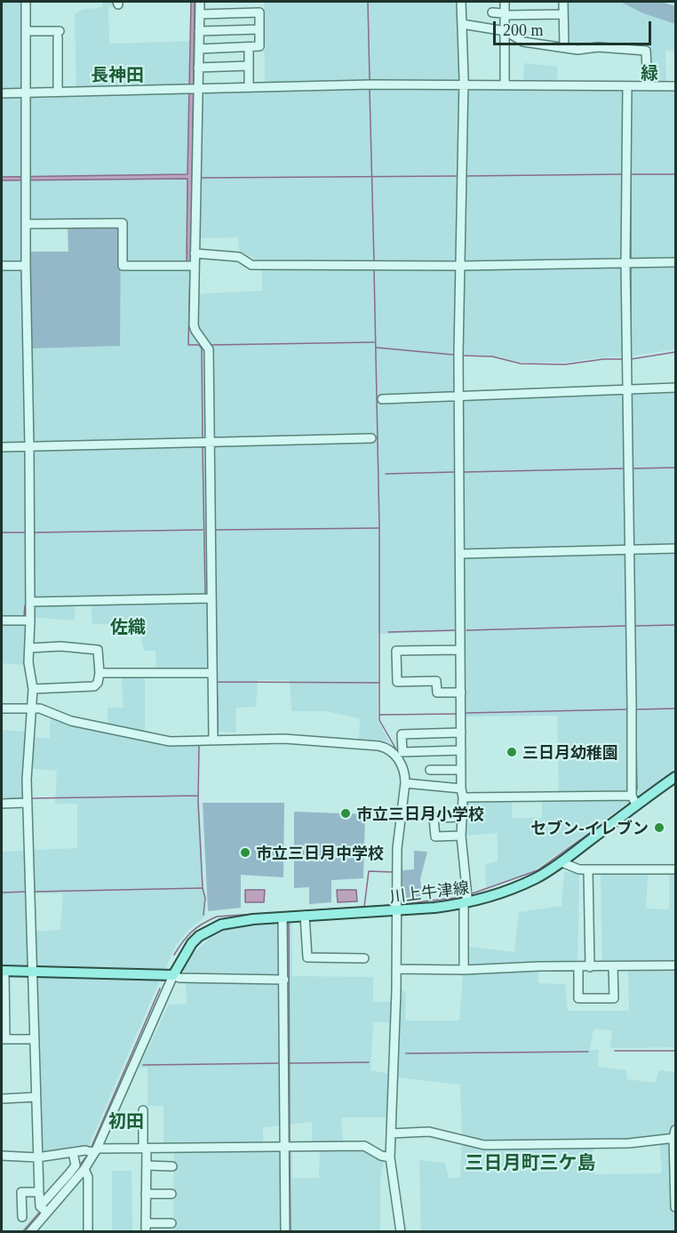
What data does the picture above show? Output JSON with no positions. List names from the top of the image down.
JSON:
{
  "streets": {
    "main road": ["川上牛津線"]
  },
  "districts": [
    "緑",
    "長神田",
    "佐織",
    "初田",
    "三日月町三ケ島"
  ],
  "places": [
    "三日月幼稚園",
    "市立三日月小学校",
    "セブン-イレブン",
    "市立三日月中学校"
  ],
  "scale_bar": "200 m"
}
